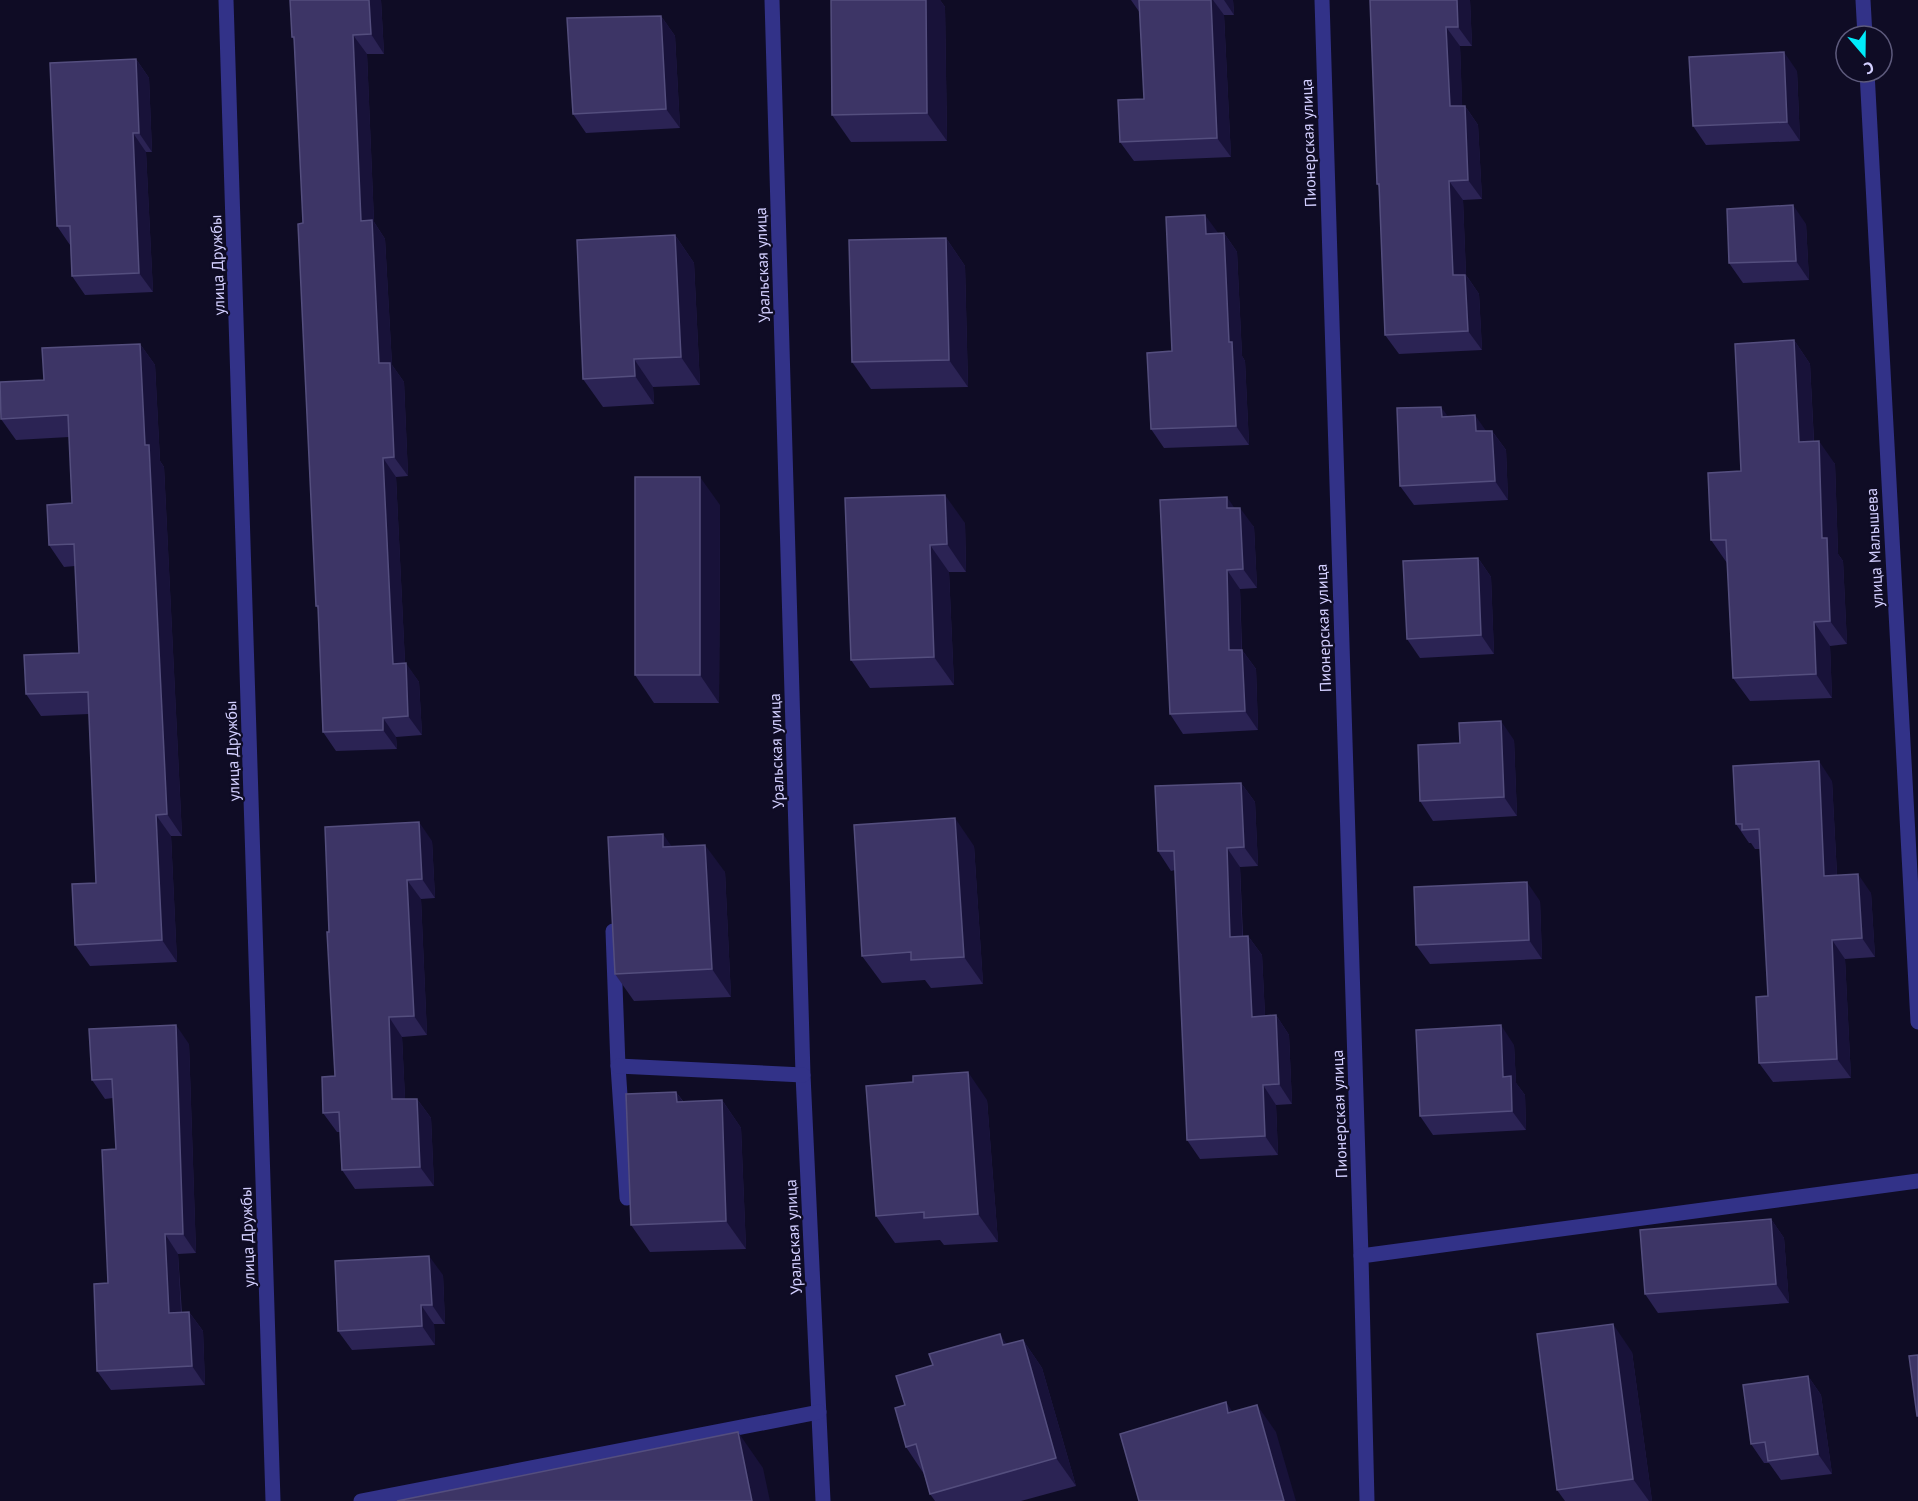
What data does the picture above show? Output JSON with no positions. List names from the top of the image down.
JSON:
{
  "streets": {
    "street": [
      "Пионерская улица",
      "улица Дружбы",
      "Уральская улица",
      "улица Малышева"
    ]
  },
  "north": "bottom"
}
